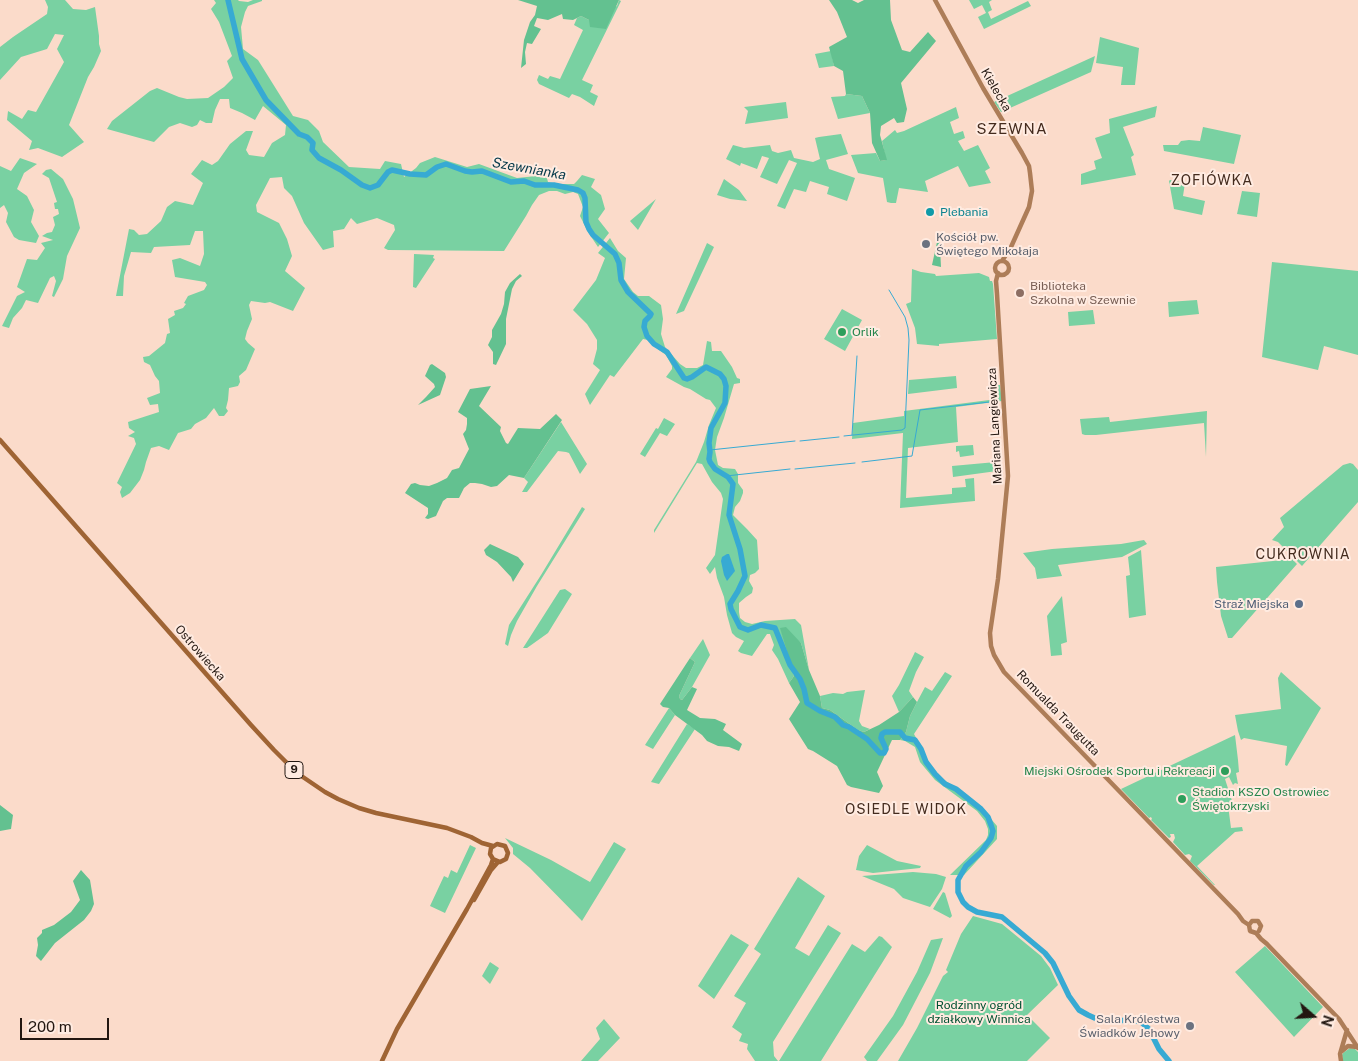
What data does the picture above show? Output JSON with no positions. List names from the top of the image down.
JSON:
{
  "streets": {
    "main road": [
      "Kielecka",
      "Mariana Langiewicza",
      "Ostrowiecka",
      "Romualda Traugutta",
      "9"
    ]
  },
  "crossings": [
    ["Kielecka", "Mariana Langiewicza"],
    ["Mariana Langiewicza", "Romualda Traugutta"],
    ["Ostrowiecka", "9"]
  ],
  "districts": [
    "SZEWNA",
    "ZOFIÓWKA",
    "CUKROWNIA",
    "OSIEDLE WIDOK"
  ],
  "water": ["Szewnianka"],
  "parks": ["Rodzinny ogród działkowy Winnica"],
  "places": [
    "Plebania",
    "Kościół pw. Świętego Mikołaja",
    "Biblioteka Szkolna w Szewnie",
    "Orlik",
    "Straż Miejska",
    "Miejski Ośrodek Sportu i Rekreacji",
    "Stadion KSZO Ostrowiec Świętokrzyski",
    "Sala Królestwa Świadków Jehowy"
  ],
  "scale_bar": "200 m",
  "north": "right"
}
